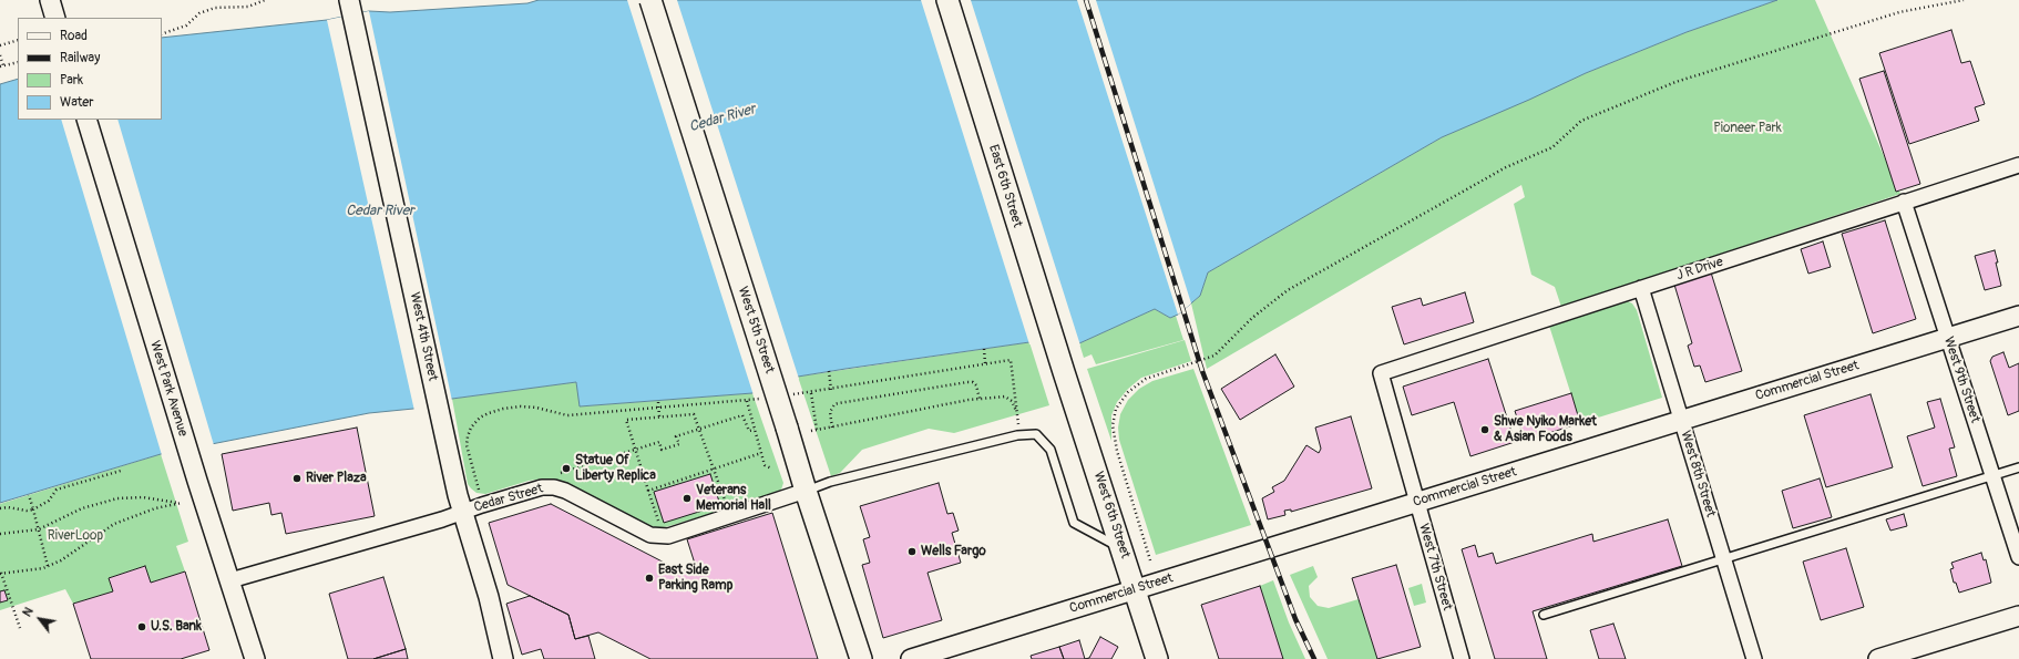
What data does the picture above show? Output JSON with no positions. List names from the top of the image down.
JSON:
{
  "streets": {
    "main road": ["East 6th Street", "West 5th Street", "West 6th Street"],
    "street": [
      "J R Drive",
      "West 4th Street",
      "West 9th Street",
      "Commercial Street",
      "West Park Avenue",
      "West 8th Street",
      "Cedar Street",
      "West 7th Street"
    ]
  },
  "crossings": [
    ["East 6th Street", "West 6th Street"],
    ["J R Drive", "West 9th Street"],
    ["J R Drive", "West 8th Street"],
    ["J R Drive", "West 7th Street"],
    ["West 5th Street", "Cedar Street"],
    ["West 4th Street", "Cedar Street"],
    ["West 9th Street", "Commercial Street"],
    ["Commercial Street", "West 8th Street"],
    ["Commercial Street", "West 6th Street"],
    ["Commercial Street", "West 7th Street"],
    ["West Park Avenue", "Cedar Street"]
  ],
  "water": ["Cedar River"],
  "parks": ["Pioneer Park", "RiverLoop"],
  "places": [
    "Shwe Nyiko Market & Asian Foods",
    "Statue Of Liberty Replica",
    "River Plaza",
    "Veterans Memorial Hall",
    "Wells Fargo",
    "East Side Parking Ramp",
    "U.S. Bank"
  ],
  "legend": [
    "Road",
    "Railway",
    "Park",
    "Water"
  ],
  "north": "top left"
}
